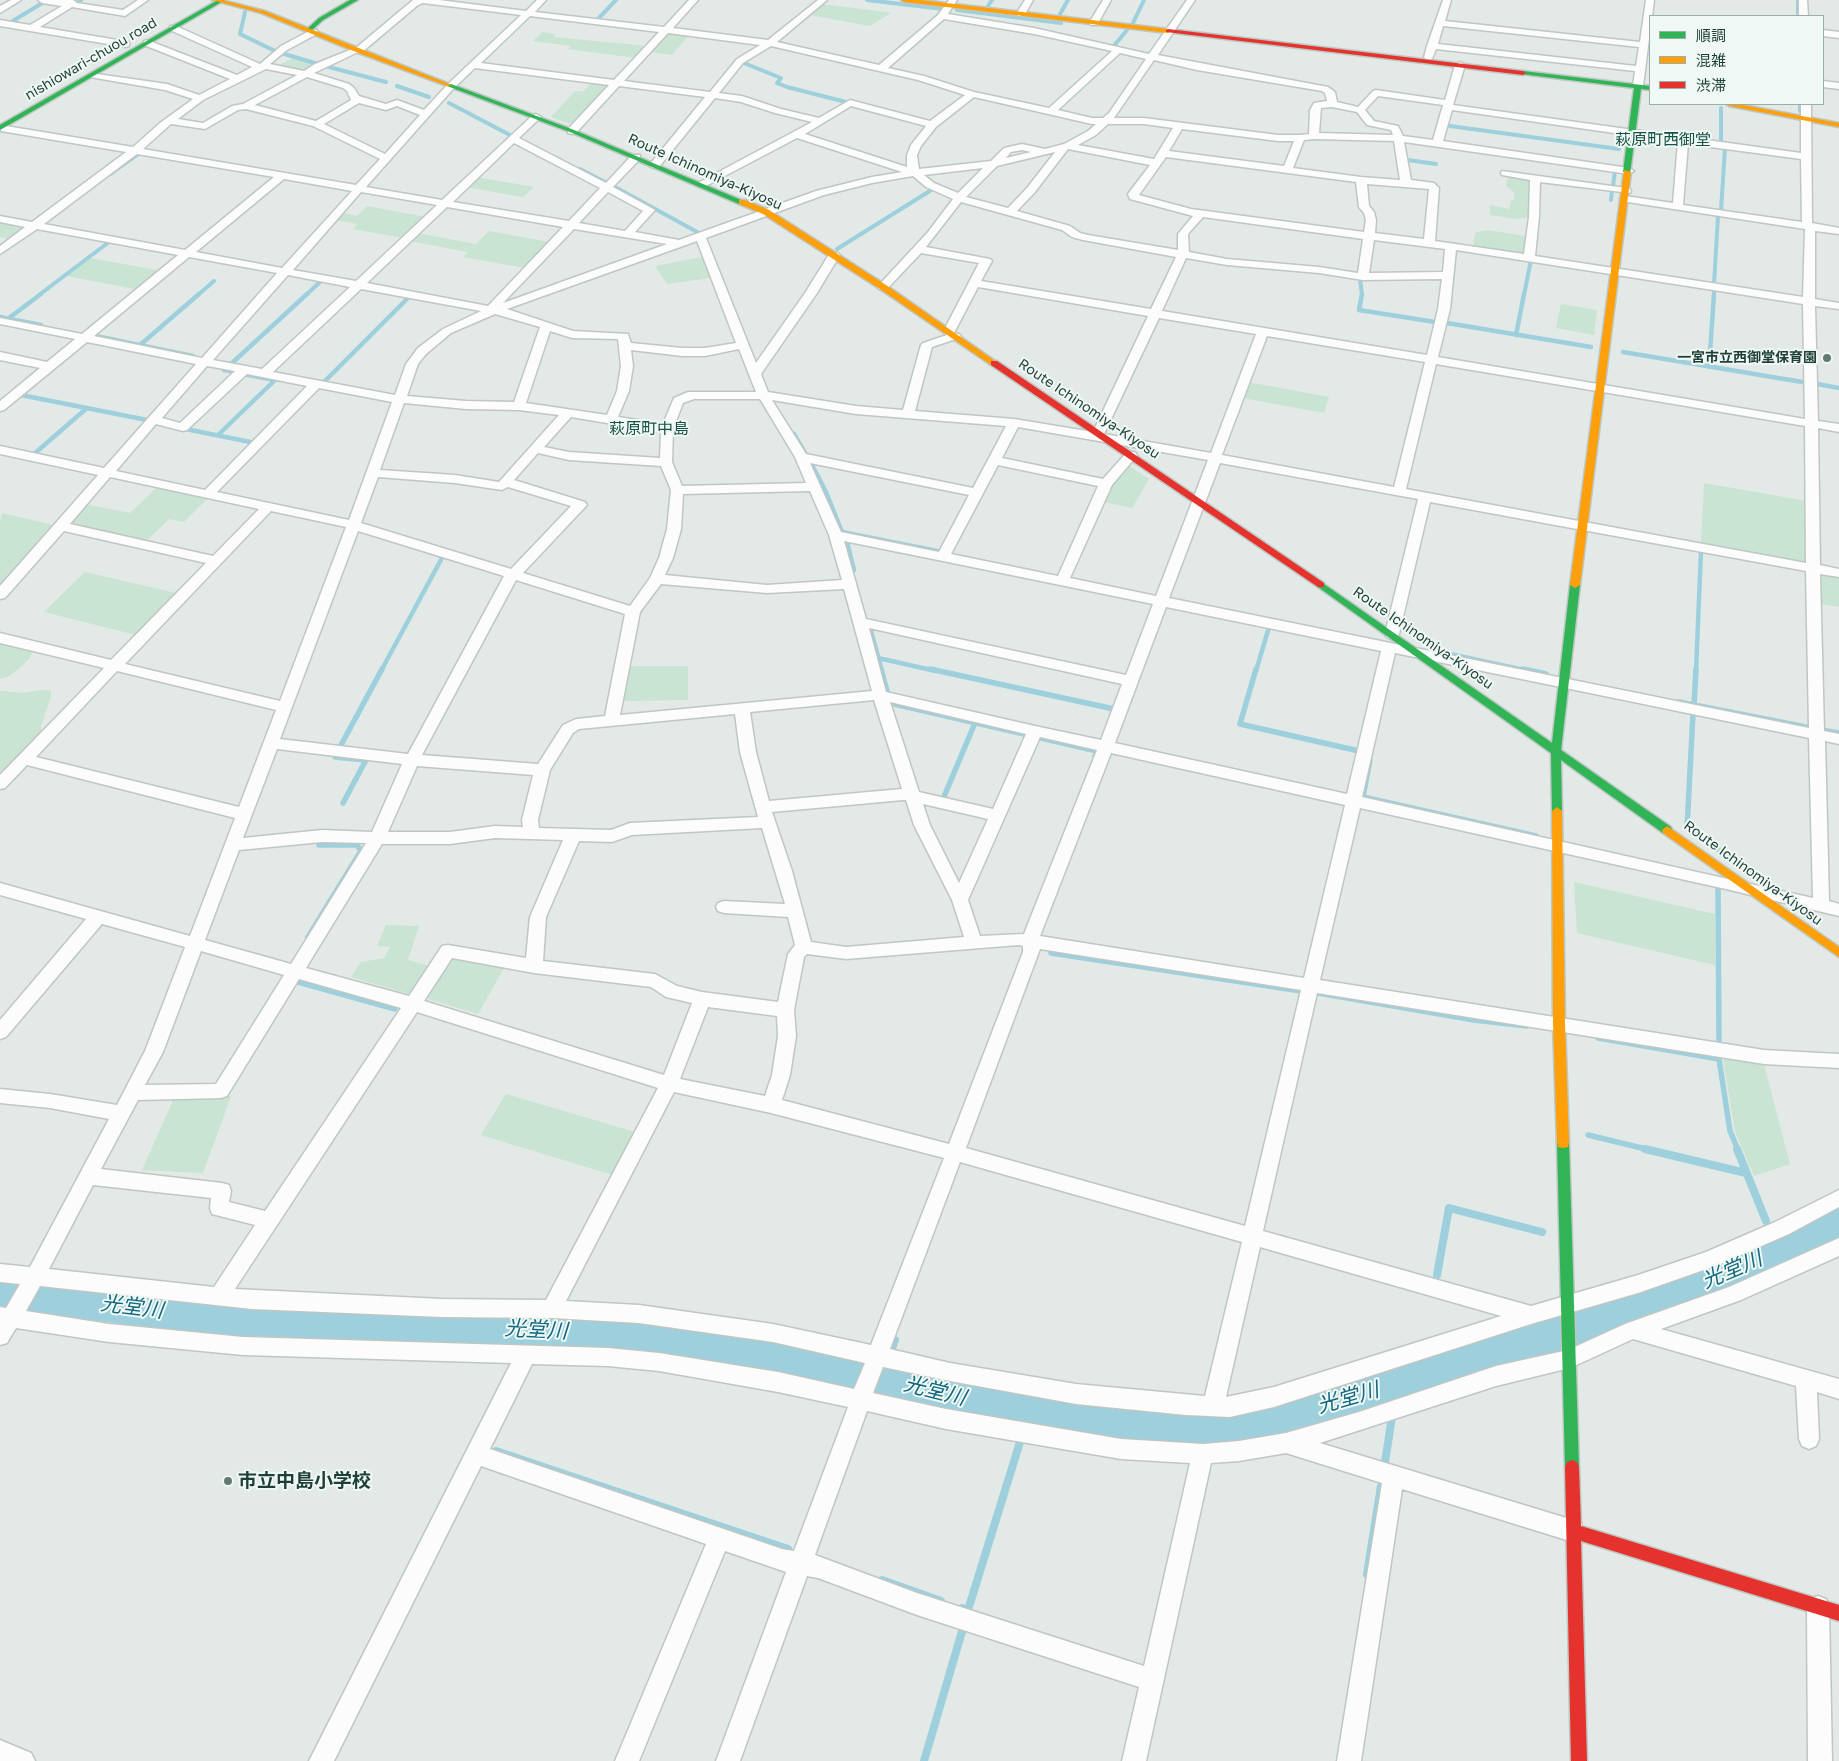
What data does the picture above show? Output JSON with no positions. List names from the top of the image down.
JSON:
{
  "streets": {
    "street": ["nishiowari-chuou road", "Route Ichinomiya-Kiyosu"]
  },
  "crossings": [
    ["nishiowari-chuou road", "Route Ichinomiya-Kiyosu"]
  ],
  "districts": ["萩原町西御堂", "萩原町中島"],
  "water": ["光堂川"],
  "places": ["一宮市立西御堂保育園", "市立中島小学校"],
  "legend": ["順調", "混雑", "渋滞"]
}
